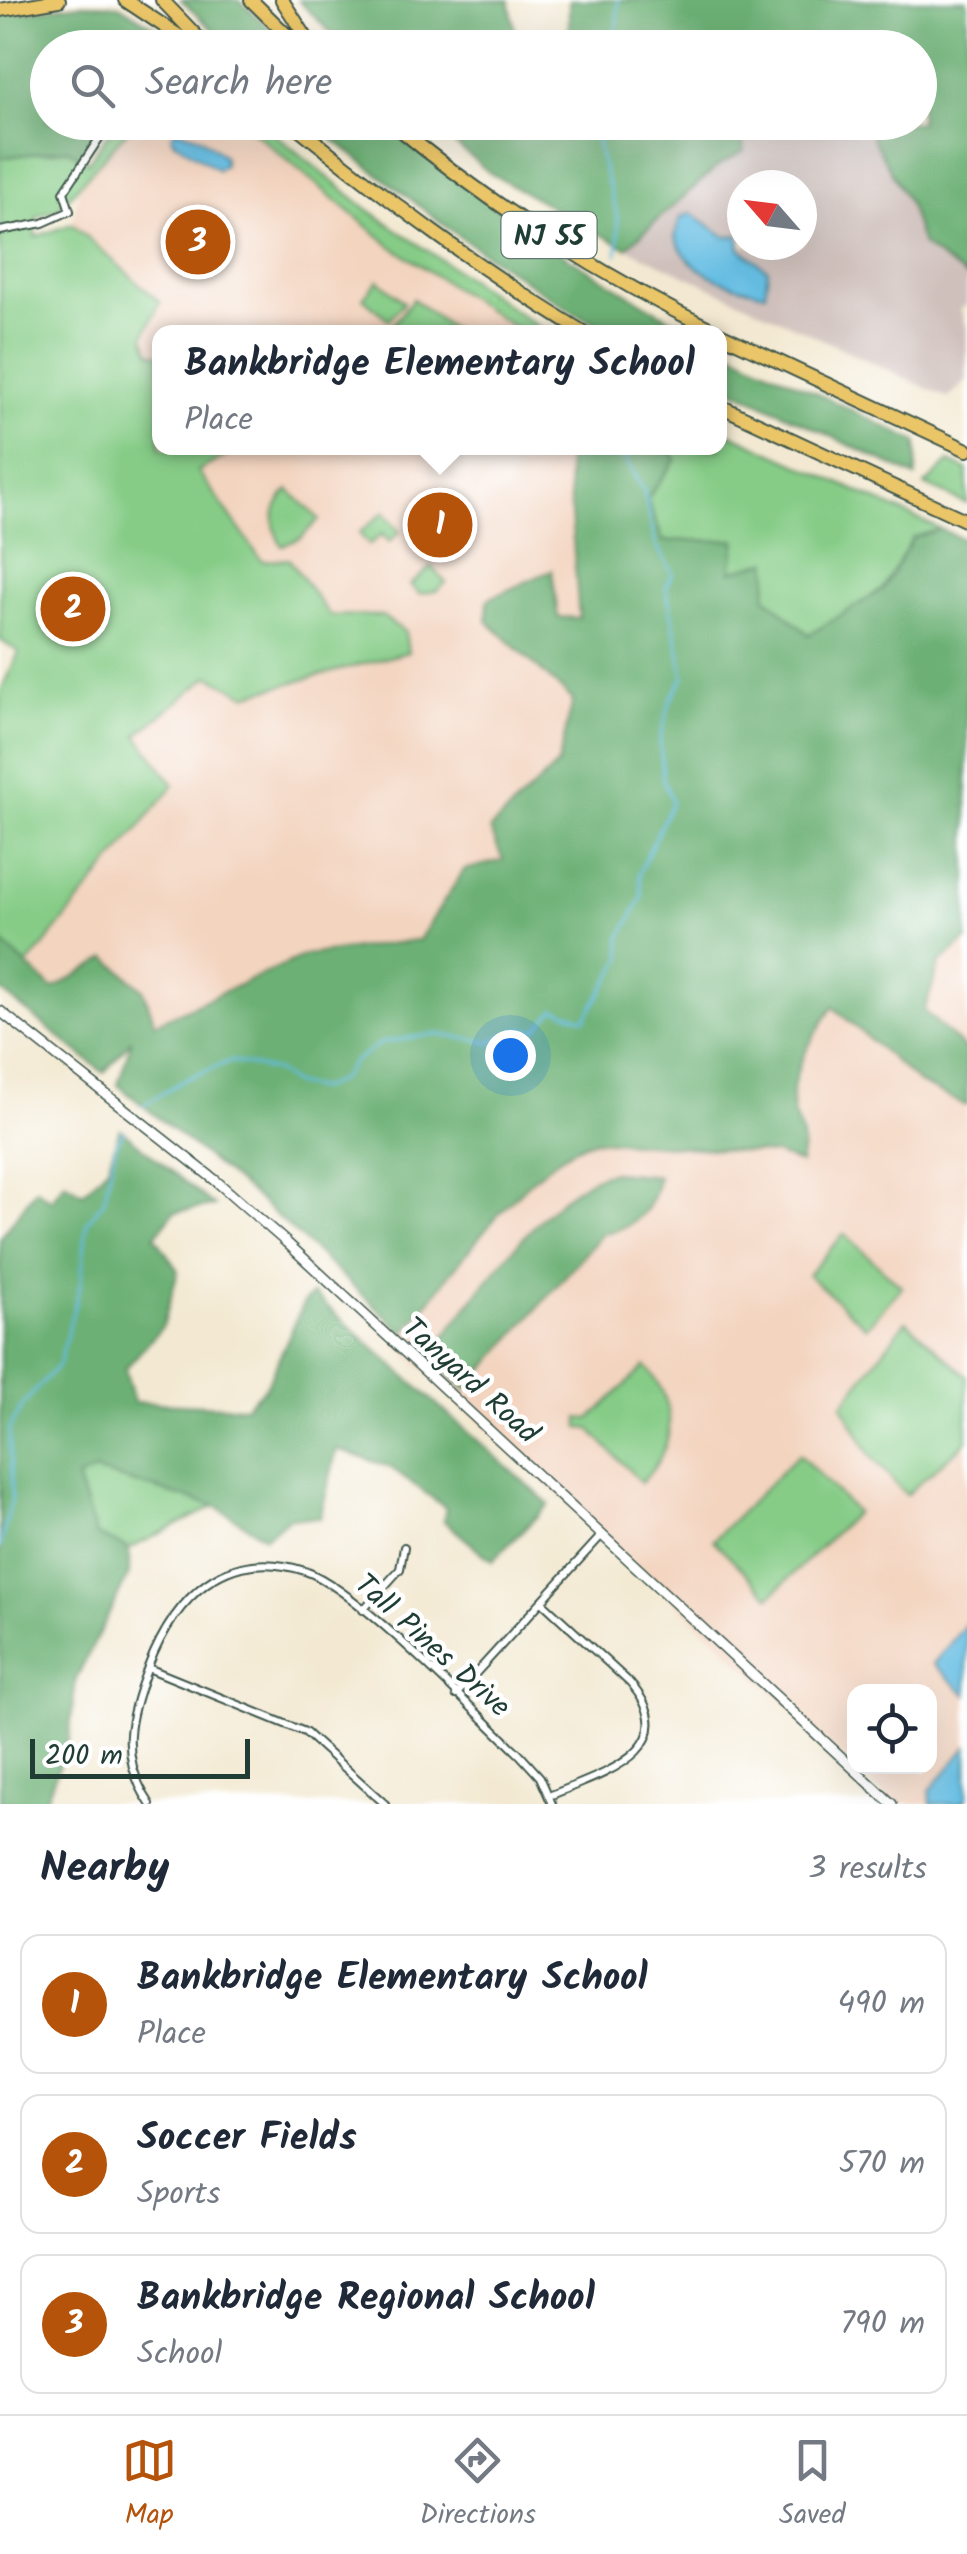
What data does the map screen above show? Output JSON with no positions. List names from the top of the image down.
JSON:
{
  "streets": {
    "highway": ["NJ 55"],
    "street": ["Tanyard Road", "Tall Pines Drive"]
  },
  "scale_bar": "200 m",
  "north": "top left",
  "page": {
    "search": "Search here",
    "pins": ["3", "1", "2"],
    "popup": ["Bankbridge Elementary School", "Place"],
    "scale": "200 m",
    "heading": ["Nearby", "3 results"],
    "list": [
      {
        "mark": "1",
        "name": "Bankbridge Elementary School",
        "note": "Place",
        "value": "490 m"
      },
      {
        "mark": "2",
        "name": "Soccer Fields",
        "note": "Sports",
        "value": "570 m"
      },
      {
        "mark": "3",
        "name": "Bankbridge Regional School",
        "note": "School",
        "value": "790 m"
      }
    ],
    "nav": ["Map", "Directions", "Saved"]
  }
}
